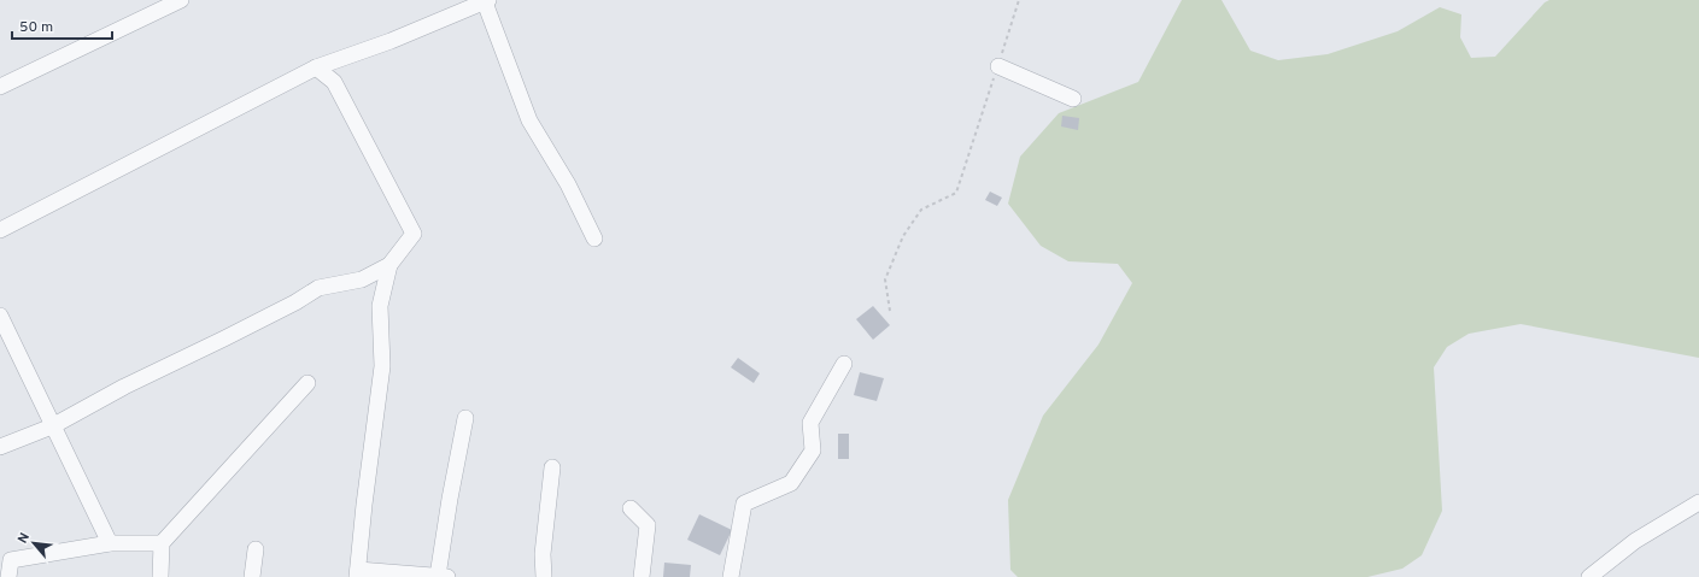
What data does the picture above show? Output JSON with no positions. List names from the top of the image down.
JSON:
{
  "scale_bar": "50 m",
  "north": "top left"
}
